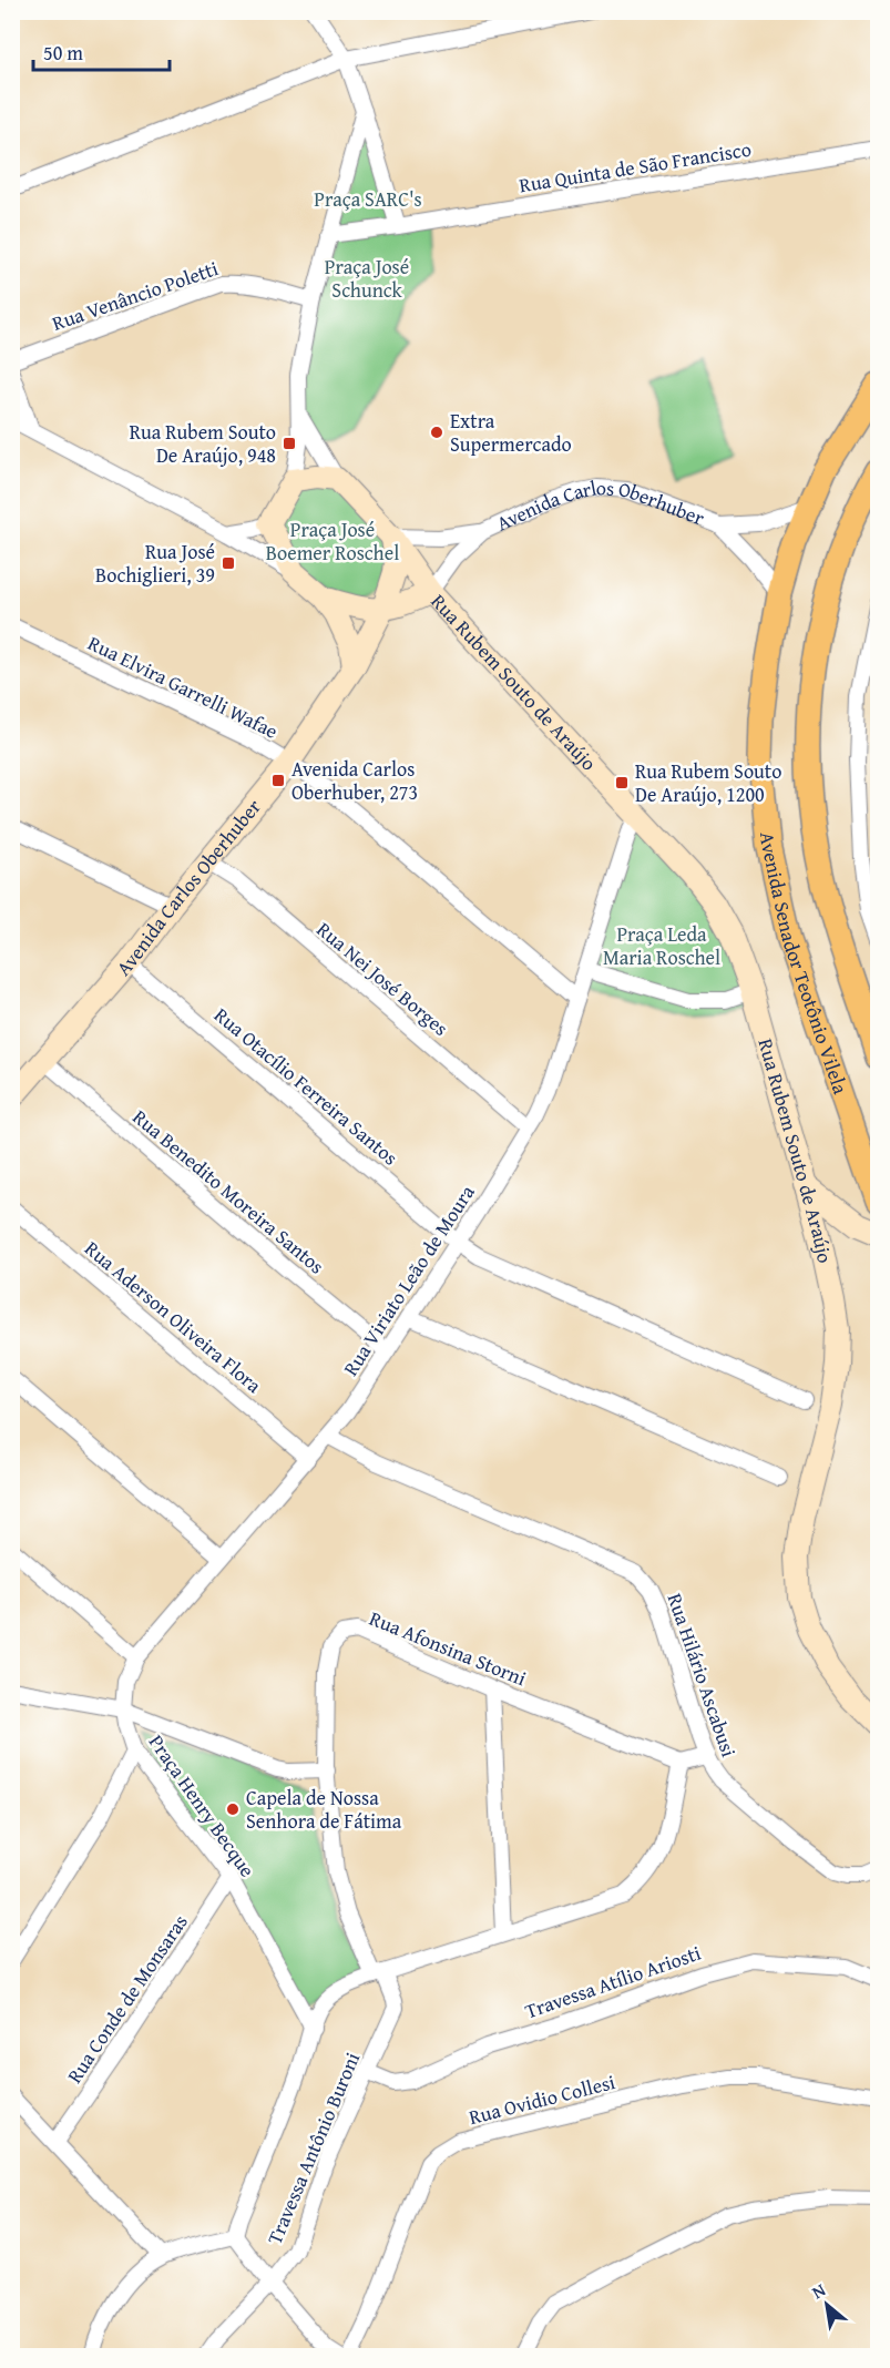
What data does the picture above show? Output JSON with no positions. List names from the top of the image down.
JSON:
{
  "streets": {
    "main road": ["Avenida Senador Teotônio Vilela"],
    "street": [
      "Rua Quinta de São Francisco",
      "Rua Venâncio Poletti",
      "Avenida Carlos Oberhuber",
      "Rua Rubem Souto de Araújo",
      "Rua Elvira Garrelli Wafae",
      "Rua Nei José Borges",
      "Rua Otacílio Ferreira Santos",
      "Rua Benedito Moreira Santos",
      "Rua Viriato Leão de Moura",
      "Rua Aderson Oliveira Flora",
      "Rua Afonsina Storni",
      "Rua Hilário Ascabusi",
      "Praça Henry Becque",
      "Travessa Atílio Ariosti",
      "Rua Conde de Monsaras",
      "Rua Ovidio Collesi",
      "Travessa Antônio Buroni"
    ]
  },
  "crossings": [
    ["Rua Quinta de São Francisco", "Rua Rubem Souto de Araújo"],
    ["Rua Venâncio Poletti", "Rua Rubem Souto de Araújo"],
    ["Avenida Carlos Oberhuber", "Rua Rubem Souto de Araújo"],
    ["Avenida Carlos Oberhuber", "Rua Elvira Garrelli Wafae"],
    ["Avenida Carlos Oberhuber", "Avenida Senador Teotônio Vilela"],
    ["Avenida Carlos Oberhuber", "Rua Nei José Borges"],
    ["Avenida Carlos Oberhuber", "Rua Otacílio Ferreira Santos"],
    ["Avenida Carlos Oberhuber", "Rua Benedito Moreira Santos"],
    ["Rua Rubem Souto de Araújo", "Rua Viriato Leão de Moura"],
    ["Rua Elvira Garrelli Wafae", "Rua Viriato Leão de Moura"],
    ["Rua Nei José Borges", "Rua Viriato Leão de Moura"],
    ["Rua Otacílio Ferreira Santos", "Rua Viriato Leão de Moura"],
    ["Rua Benedito Moreira Santos", "Rua Viriato Leão de Moura"],
    ["Rua Viriato Leão de Moura", "Rua Aderson Oliveira Flora"],
    ["Rua Viriato Leão de Moura", "Rua Hilário Ascabusi"],
    ["Rua Viriato Leão de Moura", "Praça Henry Becque"],
    ["Rua Afonsina Storni", "Travessa Antônio Buroni"],
    ["Praça Henry Becque", "Rua Conde de Monsaras"],
    ["Travessa Atílio Ariosti", "Travessa Antônio Buroni"]
  ],
  "parks": [
    "Praça SARC's",
    "Praça José Schunck",
    "Praça José Boemer Roschel",
    "Praça Leda Maria Roschel"
  ],
  "places": {
    "other": ["Extra Supermercado", "Capela de Nossa Senhora de Fátima"],
    "transit": [
      "Rua Rubem Souto De Araújo, 948",
      "Rua José Bochiglieri, 39",
      "Avenida Carlos Oberhuber, 273",
      "Rua Rubem Souto De Araújo, 1200"
    ]
  },
  "scale_bar": "50 m",
  "north": "top left"
}
